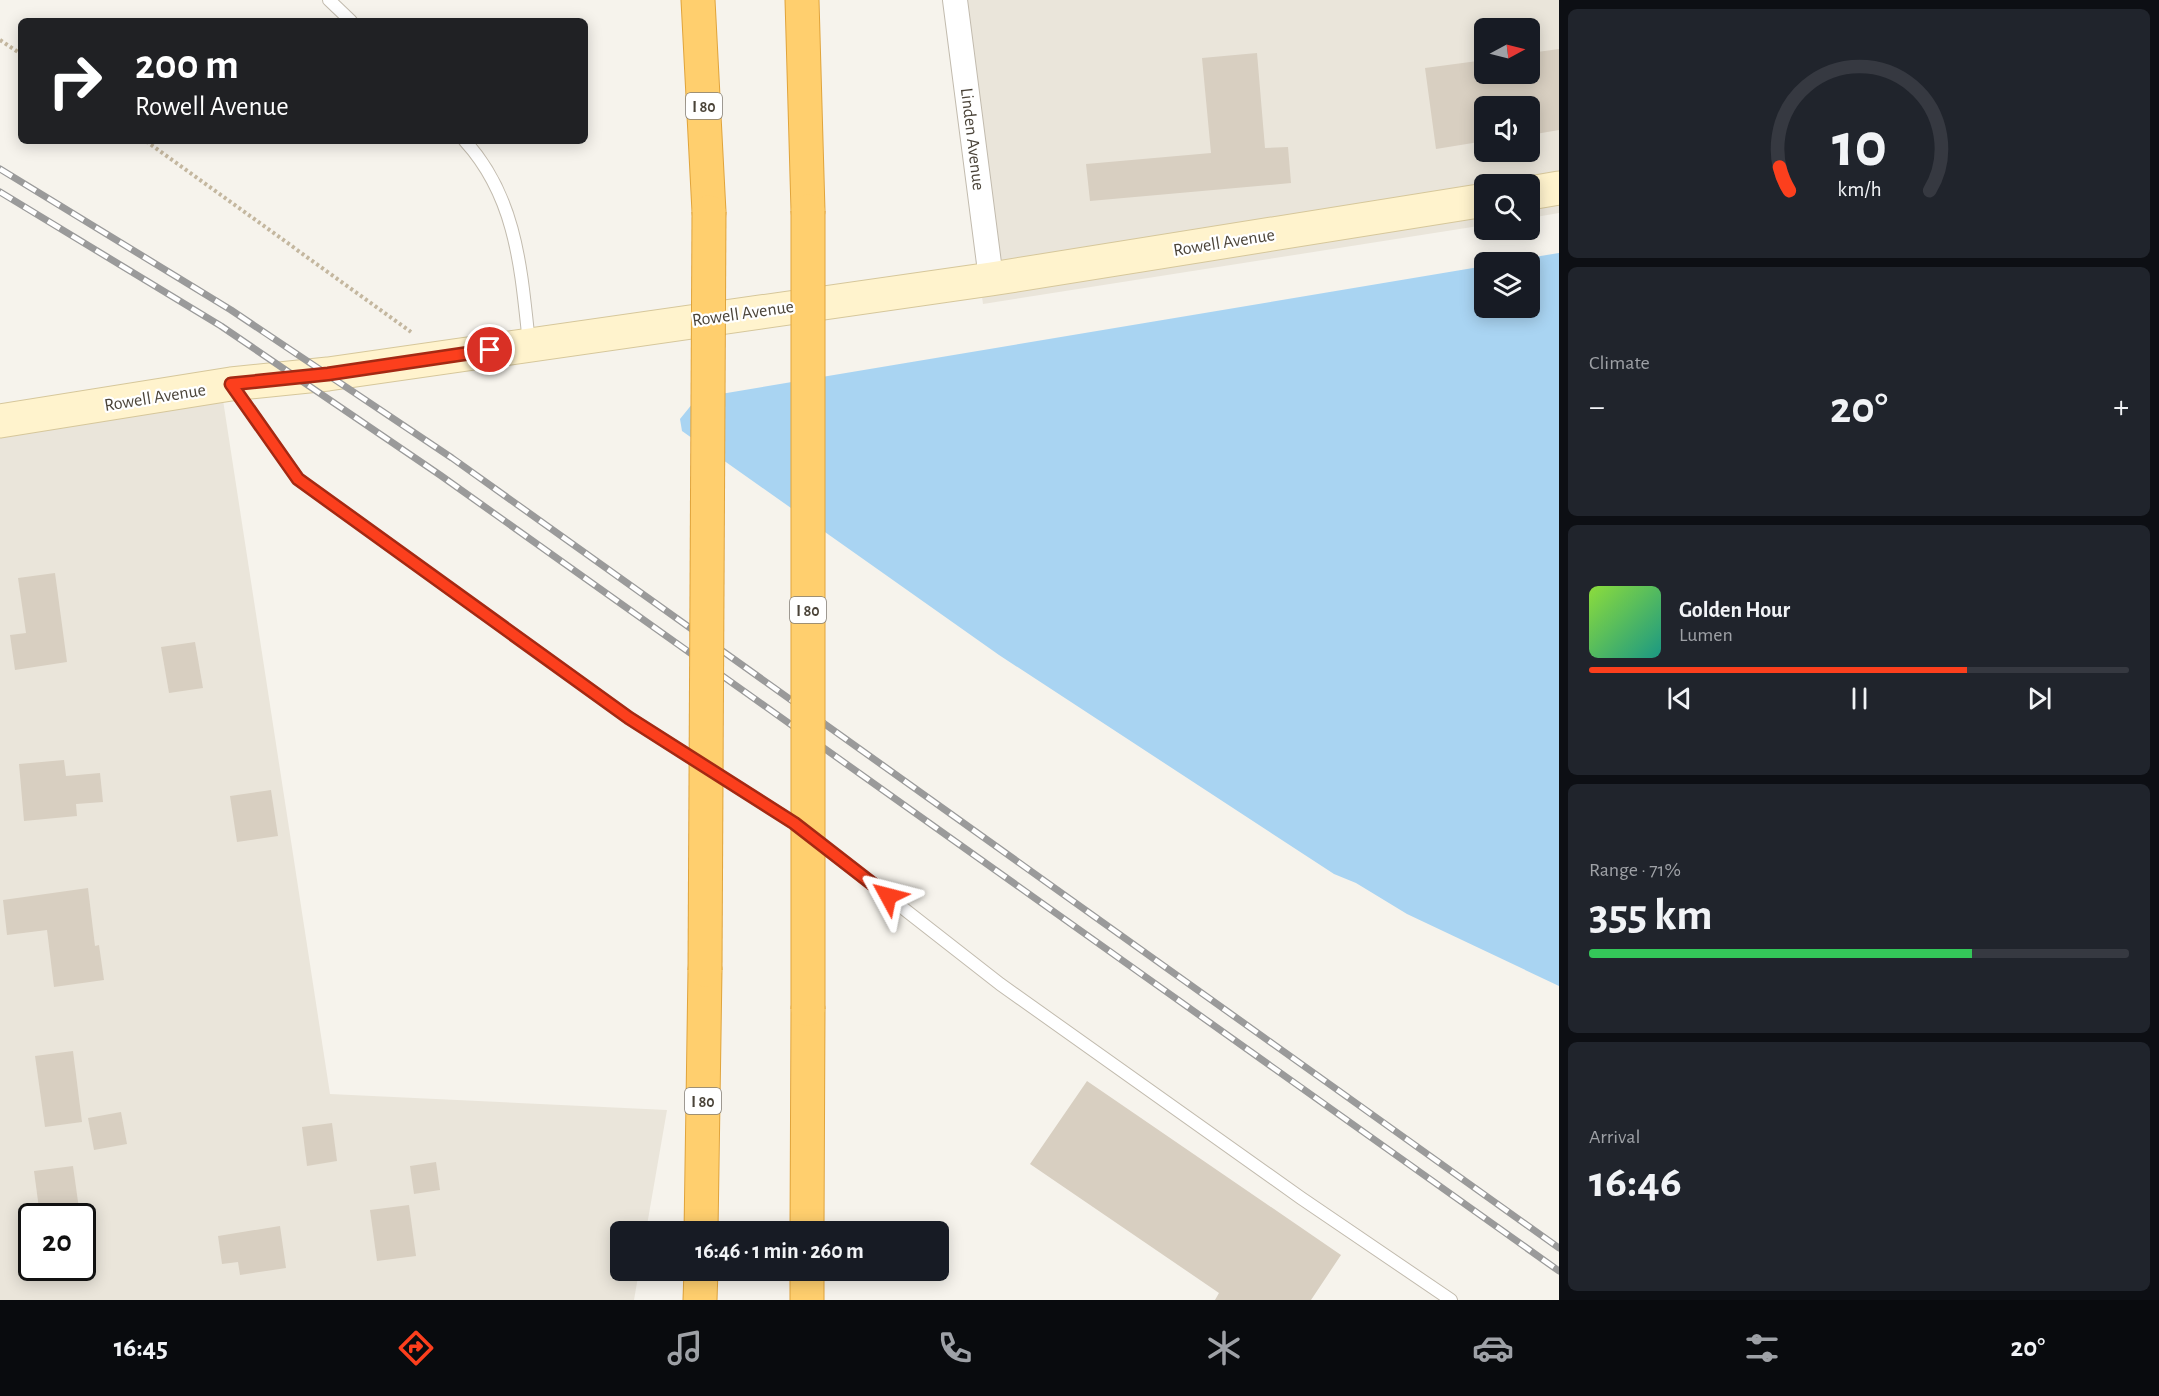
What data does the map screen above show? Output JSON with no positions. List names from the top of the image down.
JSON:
{
  "streets": {
    "highway": ["I 80"],
    "street": ["Linden Avenue", "Rowell Avenue"]
  },
  "crossings": [
    ["Linden Avenue", "Rowell Avenue"]
  ],
  "north": "right",
  "page": {
    "turn": ["200 m", "Rowell Avenue"],
    "tile": [
      "Climate",
      ["Range · 71%", "355 km"],
      ["Arrival", "16:46"]
    ],
    "heat": ["−", "20°", "+"],
    "song": ["Golden Hour", "Lumen"],
    "limit": "20",
    "trip": "16:46 · 1 min · 260 m",
    "tabs": ["16:45", "20°"],
    "gauge": ["10", "km/h"]
  }
}
